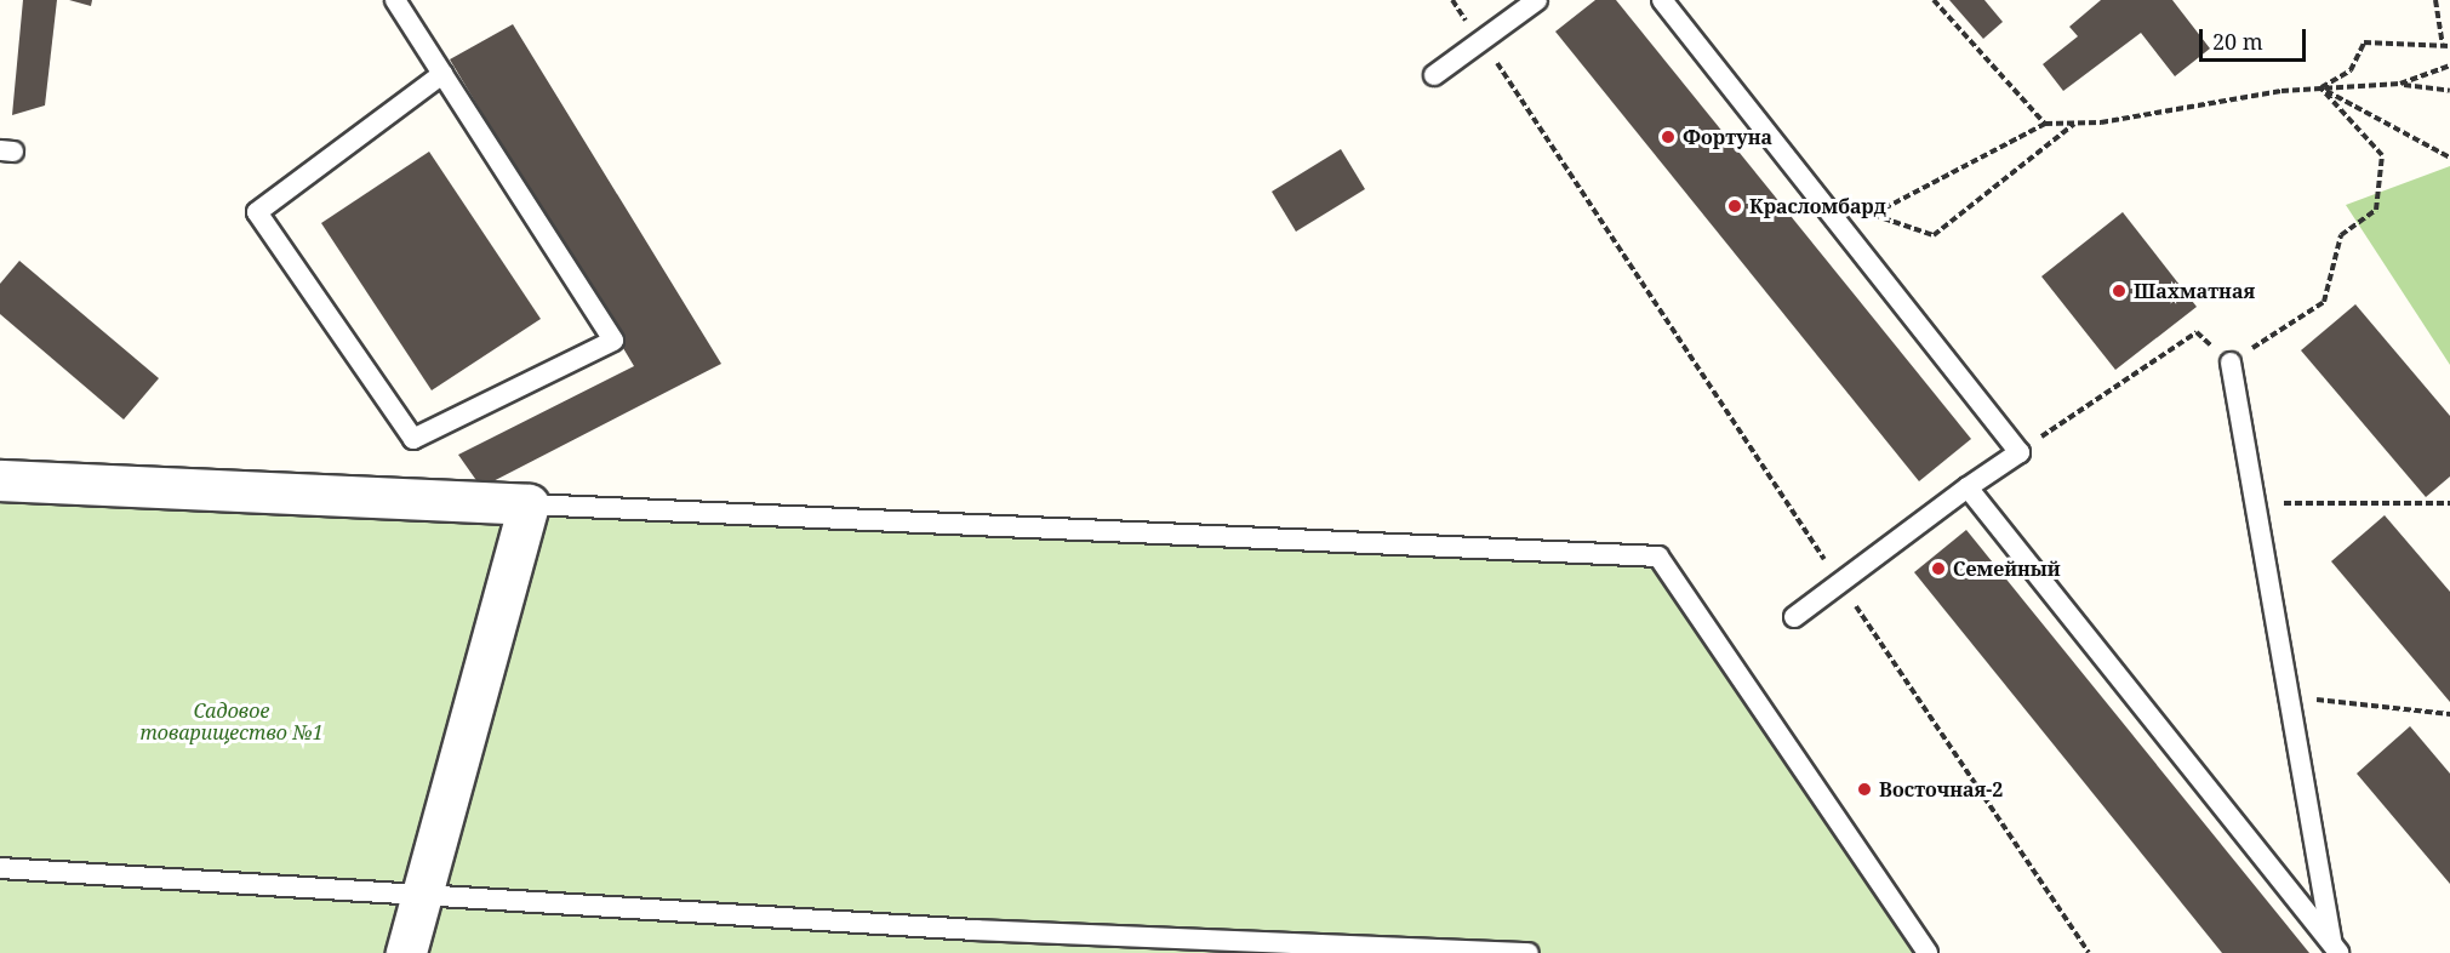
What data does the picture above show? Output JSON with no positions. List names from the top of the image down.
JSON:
{
  "parks": ["Садовое товарищество №1"],
  "places": [
    "Фортуна",
    "Красломбард",
    "Шахматная",
    "Семейный",
    "Восточная-2"
  ],
  "scale_bar": "20 m"
}
